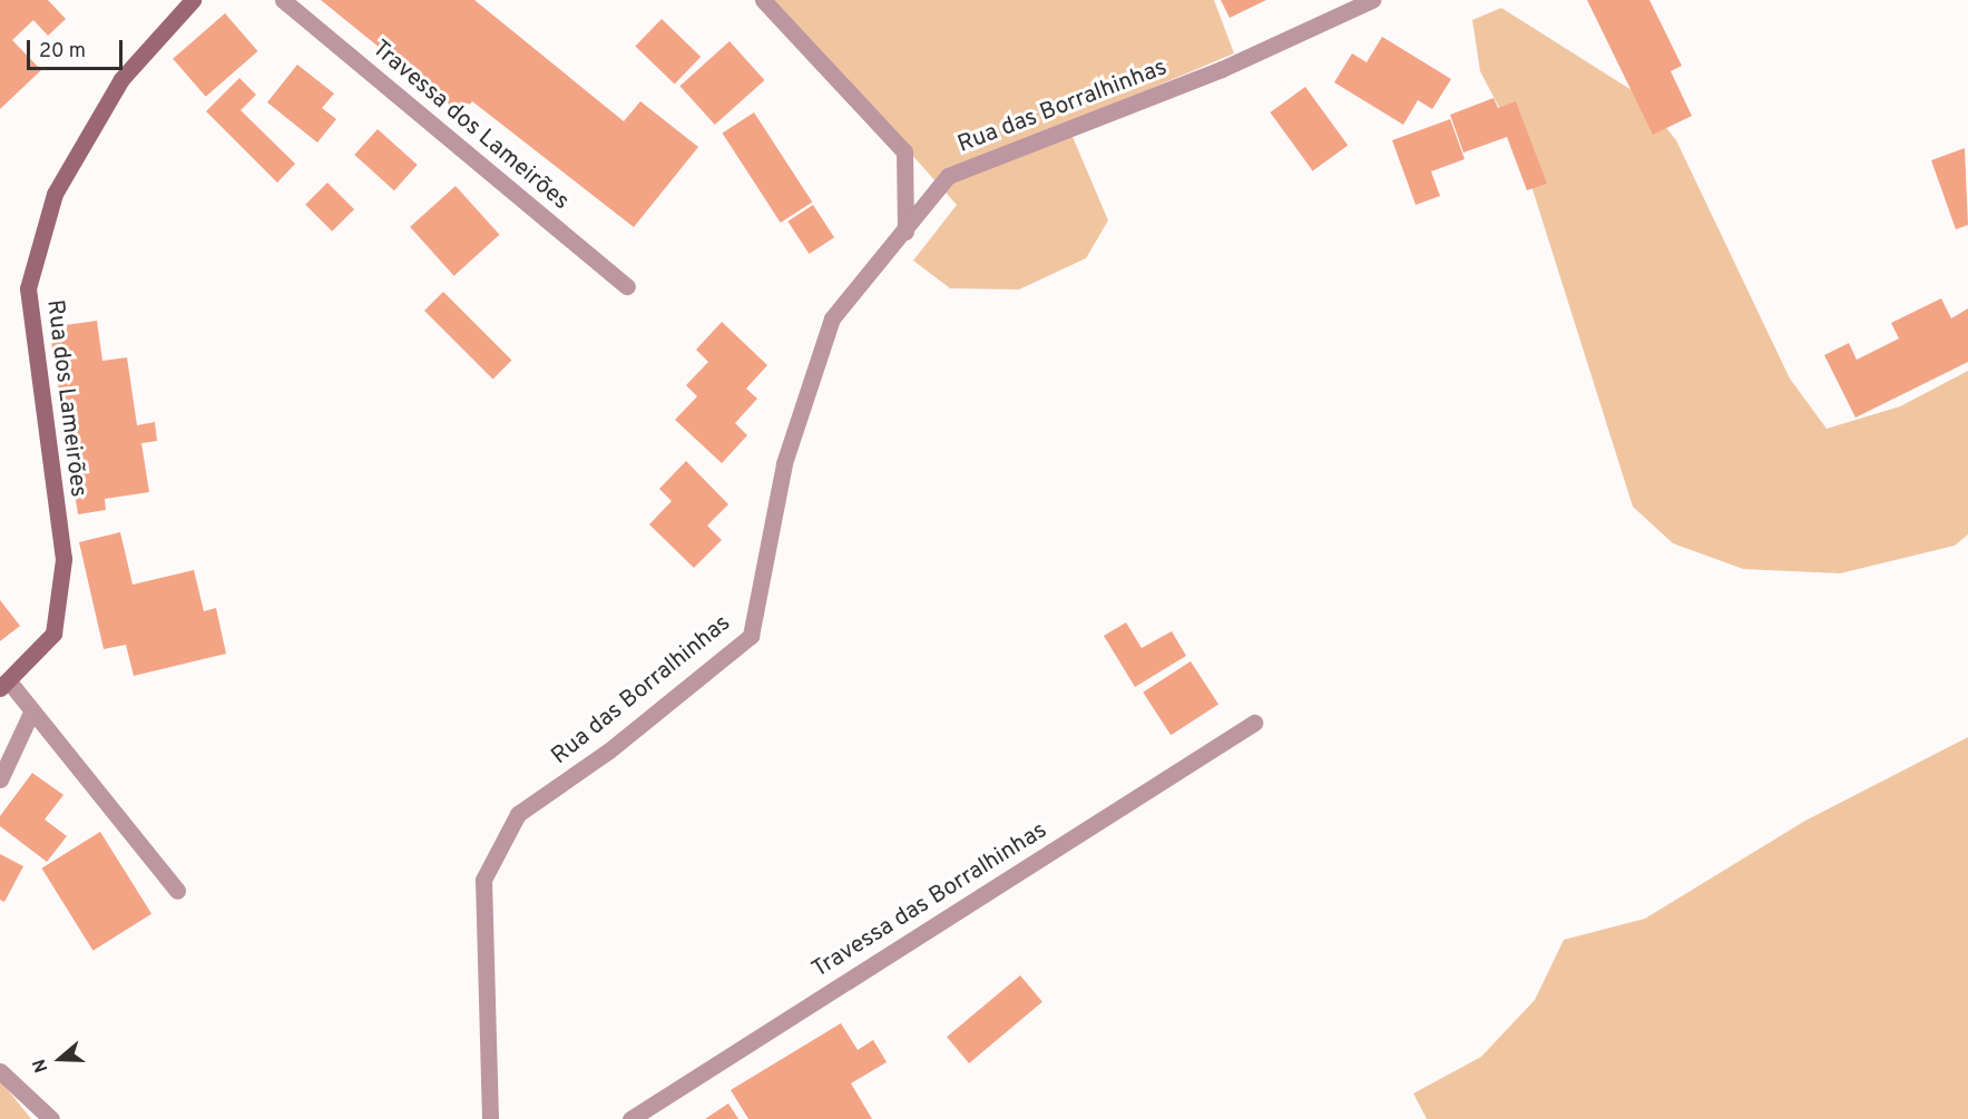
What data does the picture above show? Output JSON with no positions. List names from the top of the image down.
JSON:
{
  "streets": {
    "street": [
      "Rua das Borralhinhas",
      "Travessa dos Lameirões",
      "Rua dos Lameirões",
      "Travessa das Borralhinhas"
    ]
  },
  "scale_bar": "20 m",
  "north": "left"
}
